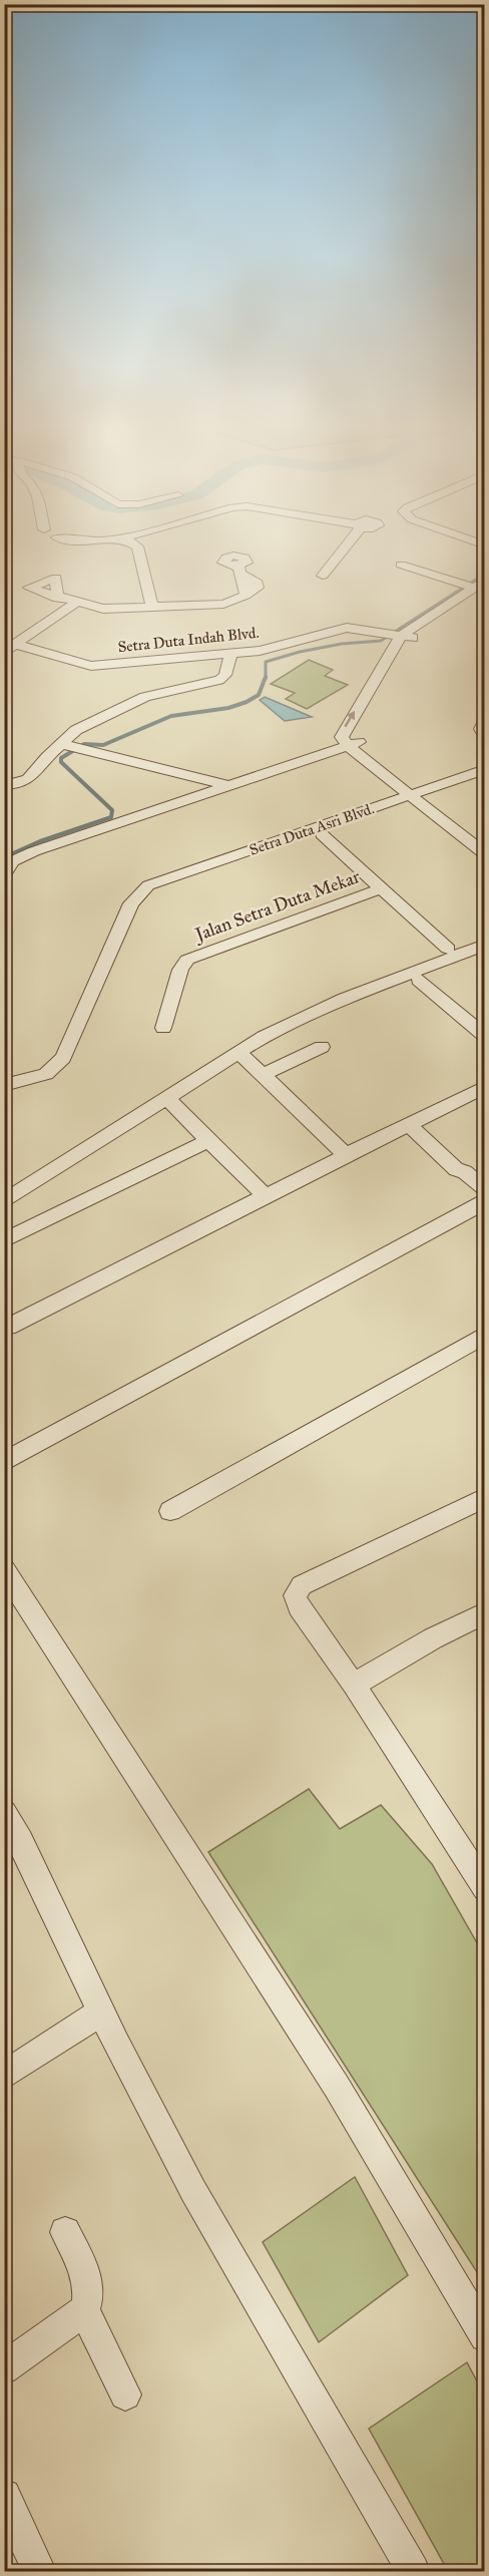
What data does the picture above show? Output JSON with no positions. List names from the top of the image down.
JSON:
{
  "streets": {
    "street": ["Setra Duta Indah Blvd.", "Setra Duta Asri Blvd.", "Jalan Setra Duta Mekar"]
  }
}
